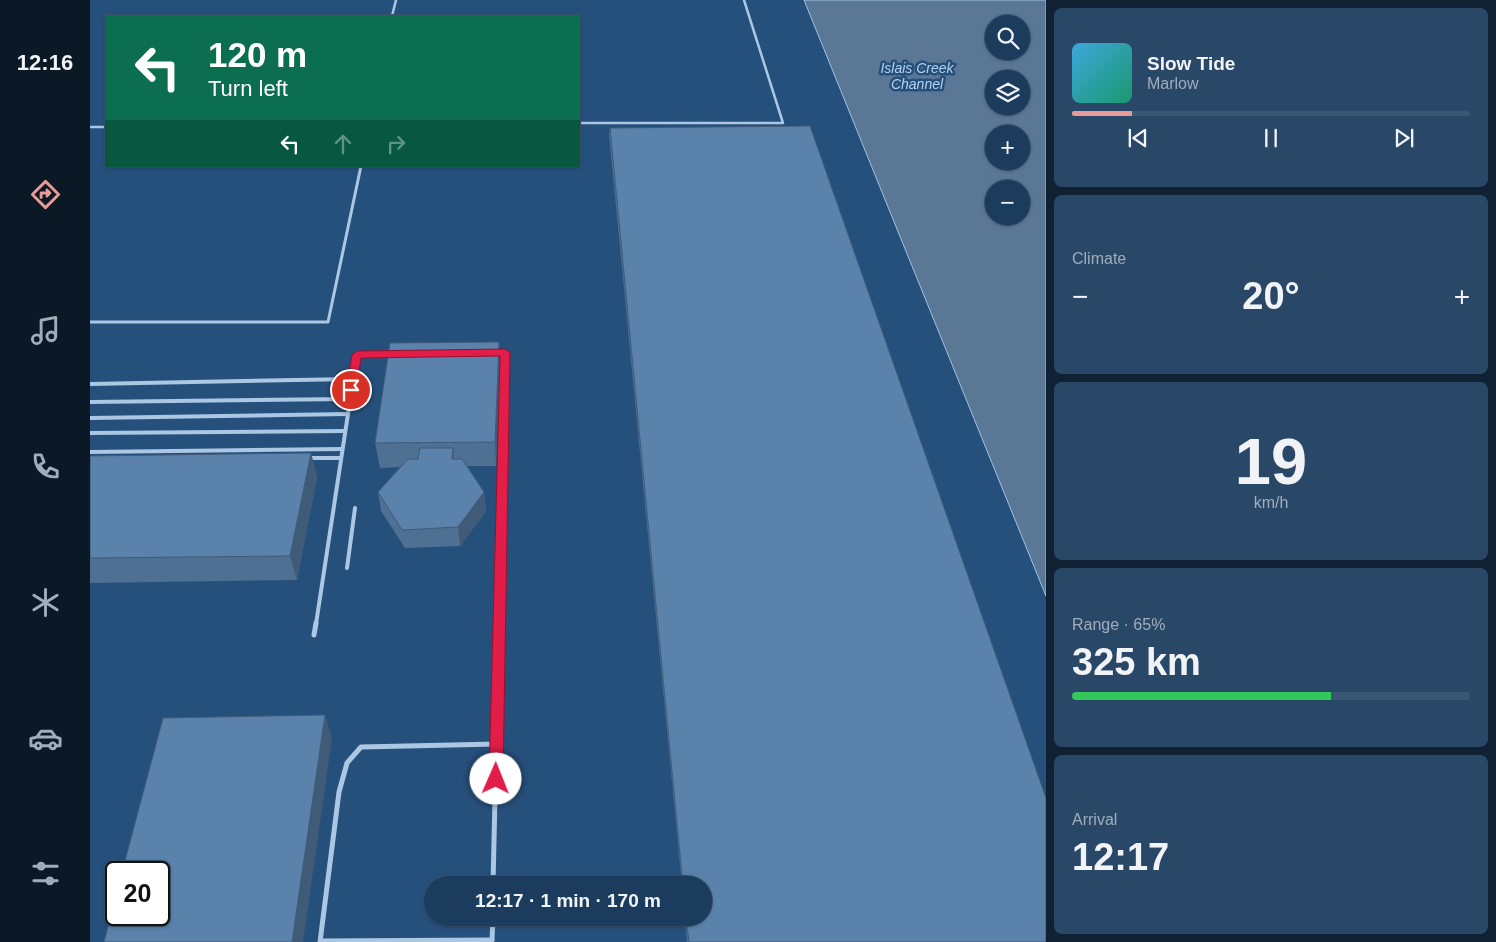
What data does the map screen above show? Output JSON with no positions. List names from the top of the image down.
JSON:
{
  "water": ["Islais Creek Channel"],
  "page": {
    "tabs": "12:16",
    "map_buttons": ["+", "−"],
    "turn": ["120 m", "Turn left"],
    "song": ["Slow Tide", "Marlow"],
    "tile": [
      "Climate",
      ["19", "km/h"],
      ["Range · 65%", "325 km"],
      ["Arrival", "12:17"]
    ],
    "heat": ["−", "20°", "+"],
    "limit": "20",
    "trip": "12:17 · 1 min · 170 m"
  }
}
